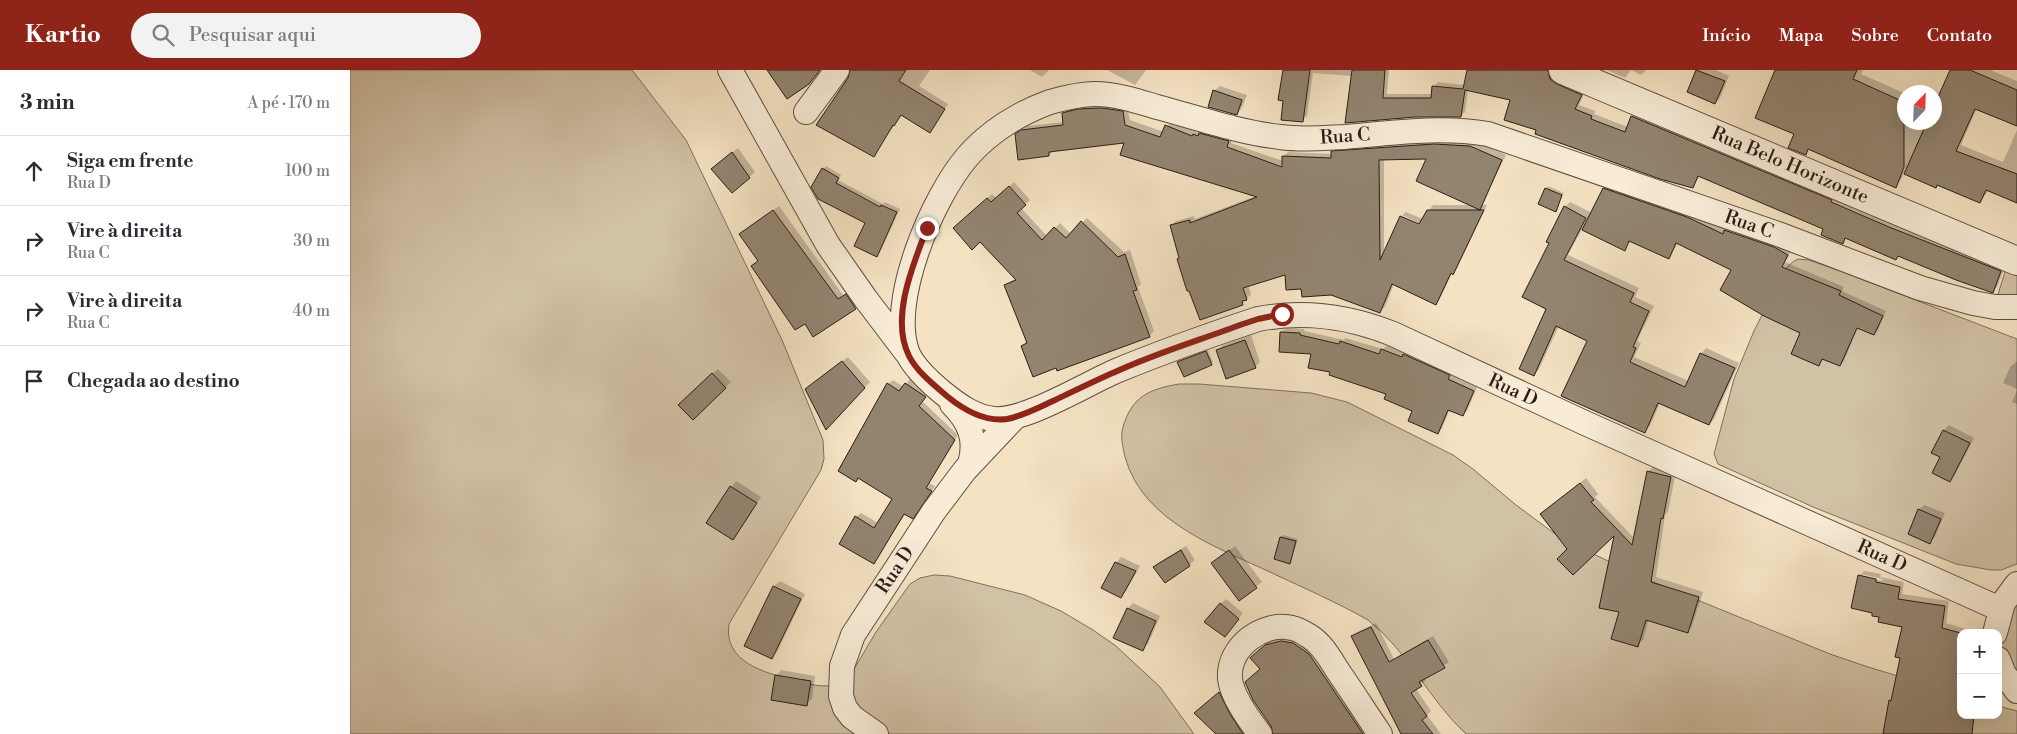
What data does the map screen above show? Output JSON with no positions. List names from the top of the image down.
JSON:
{
  "streets": {
    "street": ["Rua C", "Rua Belo Horizonte", "Rua D"]
  },
  "crossings": [
    ["Rua C", "Rua D"]
  ],
  "north": "top right",
  "page": {
    "header": "Kartio",
    "search": "Pesquisar aqui",
    "nav": [
      "Início",
      "Mapa",
      "Sobre",
      "Contato"
    ],
    "heading": ["3 min", "A pé · 170 m"],
    "list": [
      ["Siga em frente", "Rua D", "100 m"],
      ["Vire à direita", "Rua C", "30 m"],
      ["Vire à direita", "Rua C", "40 m"],
      "Chegada ao destino"
    ],
    "map_buttons": ["+", "−"]
  }
}
